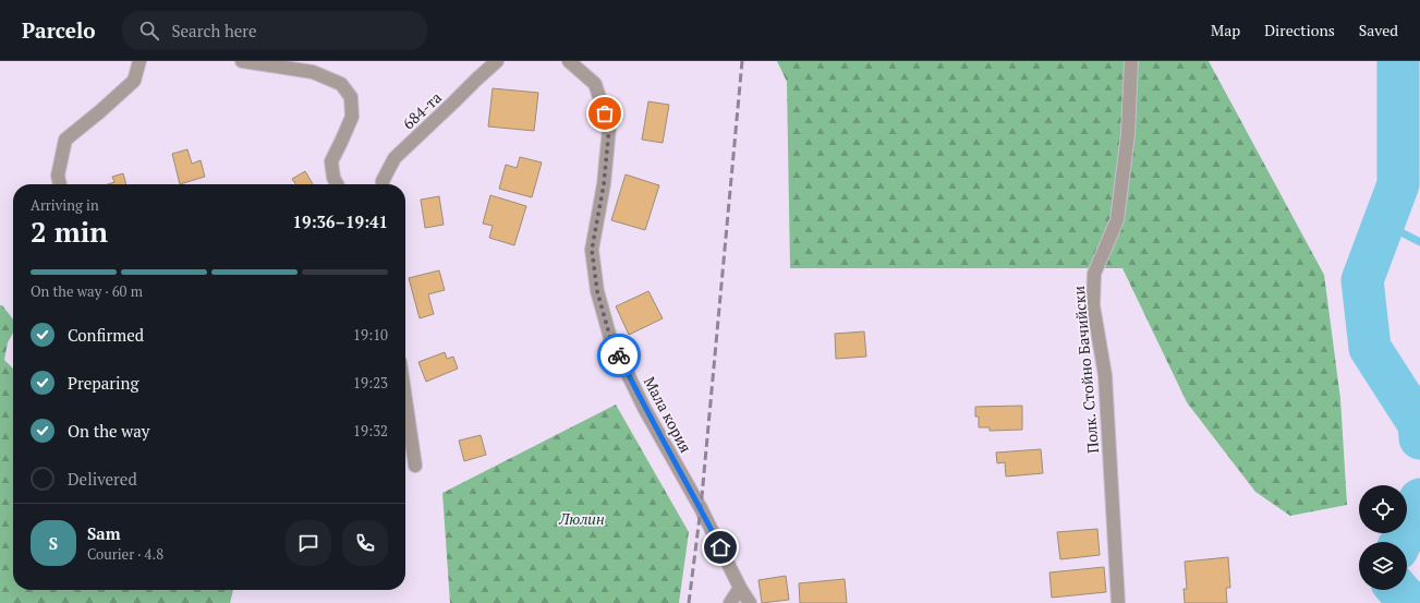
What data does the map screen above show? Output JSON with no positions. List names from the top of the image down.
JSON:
{
  "streets": {
    "street": ["684-та", "Полк. Стойно Бачийски", "Мала кория"]
  },
  "parks": ["Люлин"],
  "page": {
    "header": "Parcelo",
    "search": "Search here",
    "nav": ["Map", "Directions", "Saved"],
    "heading": ["2 min", "Arriving in", "19:36–19:41"],
    "panel": ["Sam", "Courier · 4.8"],
    "bar": "On the way · 60 m",
    "list": [
      ["Confirmed", "19:10"],
      ["Preparing", "19:23"],
      ["On the way", "19:32"],
      "Delivered"
    ],
    "round": "S"
  }
}
